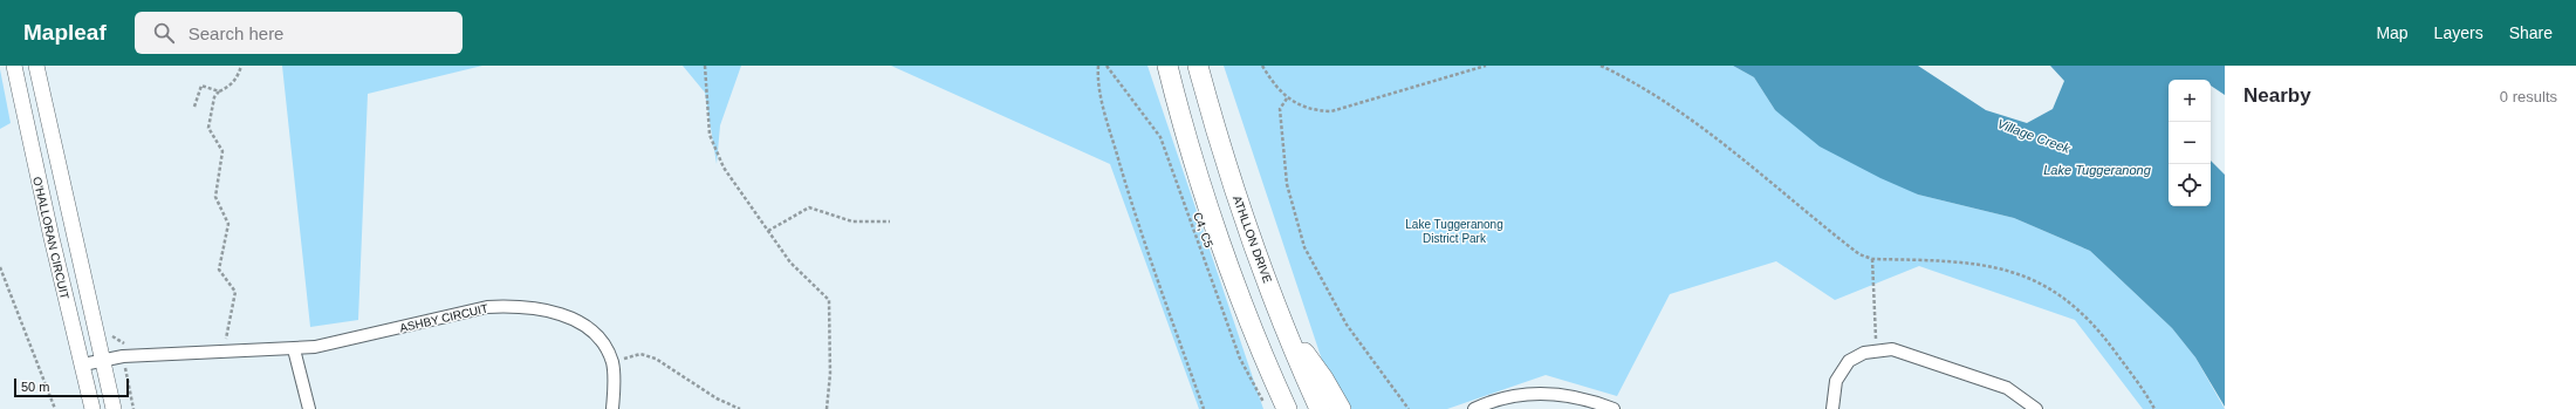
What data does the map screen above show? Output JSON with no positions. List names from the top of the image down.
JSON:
{
  "streets": {
    "main road": ["ATHLLON DRIVE"],
    "street": ["O'HALLORAN CIRCUIT", "ASHBY CIRCUIT"],
    "path": ["C4, C5"]
  },
  "crossings": [
    ["O'HALLORAN CIRCUIT", "ASHBY CIRCUIT"]
  ],
  "water": ["Village Creek", "Lake Tuggeranong"],
  "parks": ["Lake Tuggeranong District Park"],
  "scale_bar": "50 m",
  "page": {
    "header": "Mapleaf",
    "search": "Search here",
    "nav": ["Map", "Layers", "Share"],
    "heading": ["Nearby", "0 results"],
    "map_buttons": ["+", "−"],
    "scale": "50 m"
  }
}
